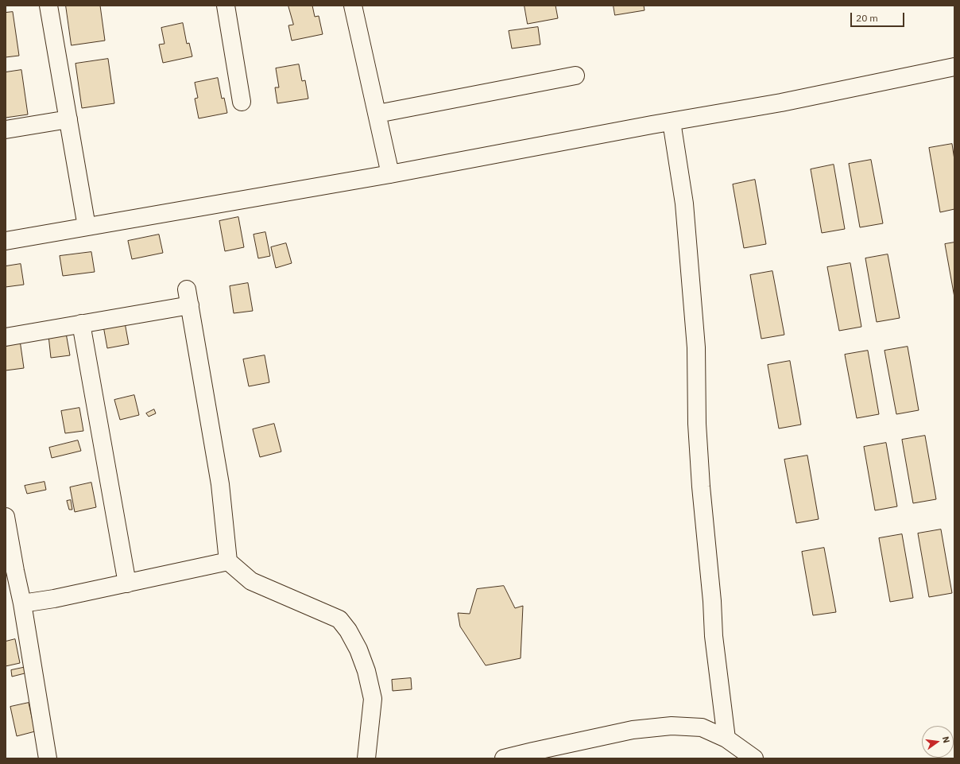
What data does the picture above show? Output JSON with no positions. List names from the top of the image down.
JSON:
{
  "scale_bar": "20 m",
  "north": "right"
}
